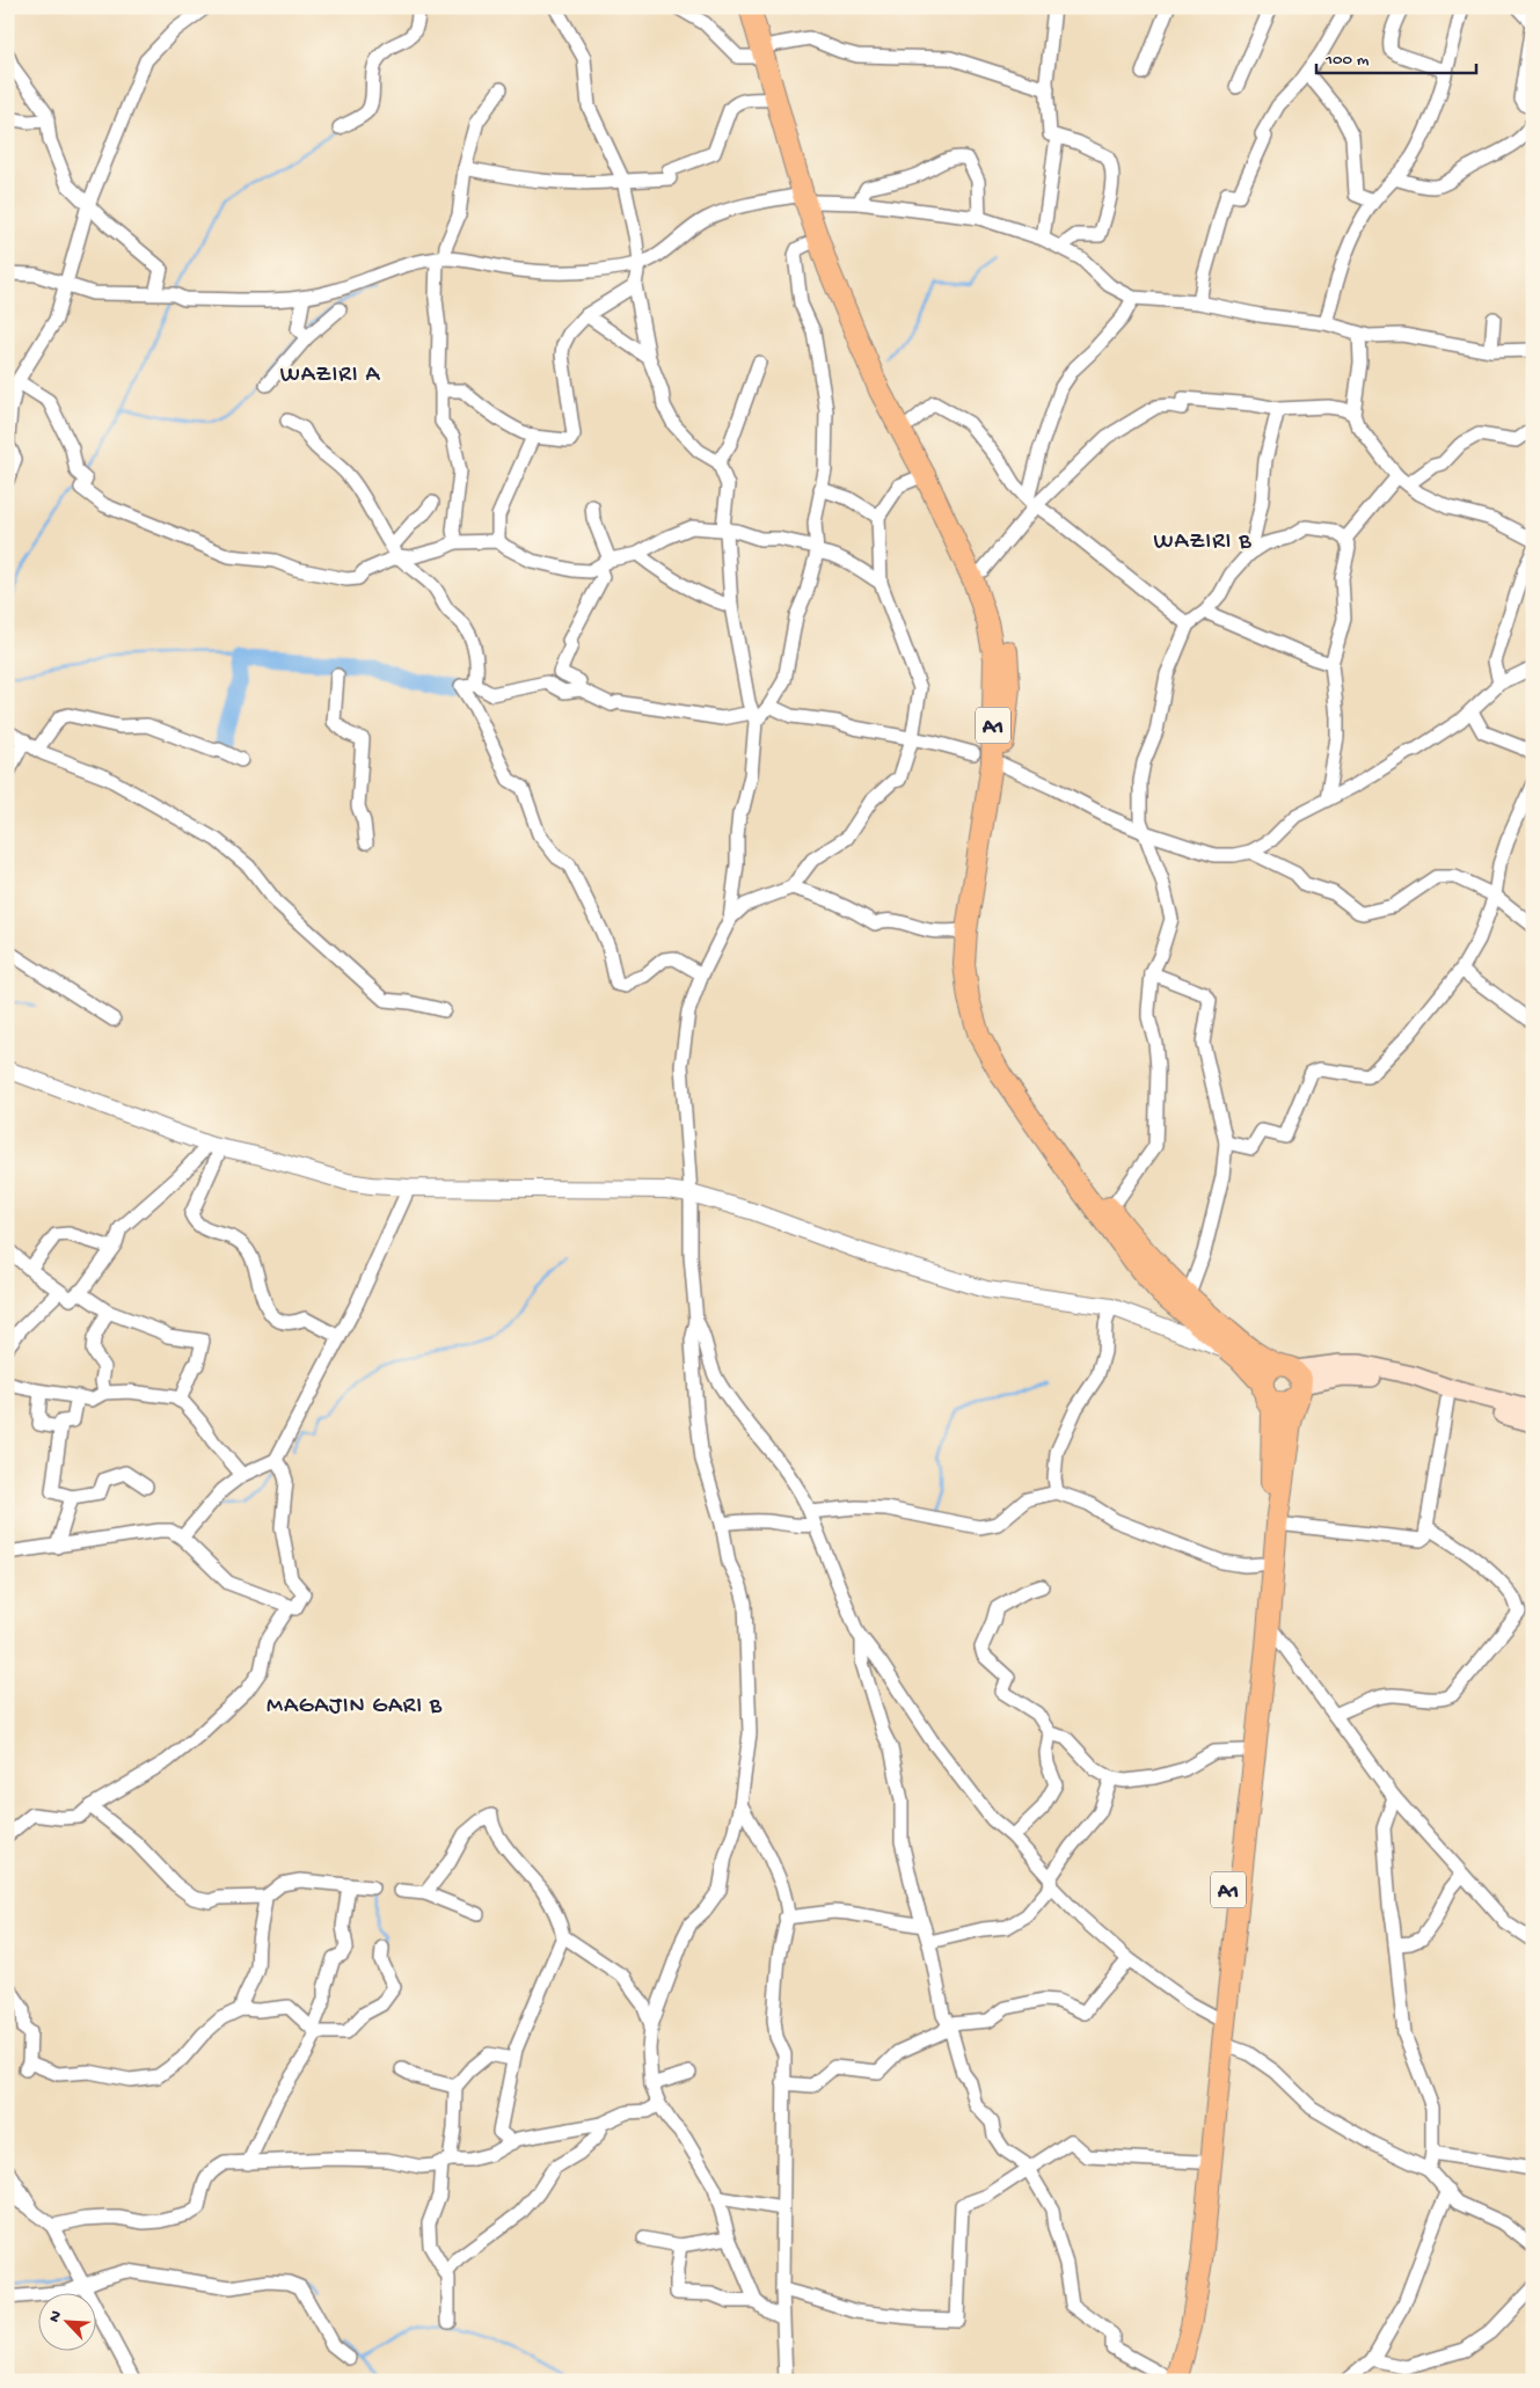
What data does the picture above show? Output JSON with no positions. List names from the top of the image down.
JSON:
{
  "streets": {
    "highway": ["A1"]
  },
  "districts": ["WAZIRI A", "WAZIRI B", "MAGAJIN GARI B"],
  "scale_bar": "100 m",
  "north": "top left"
}
